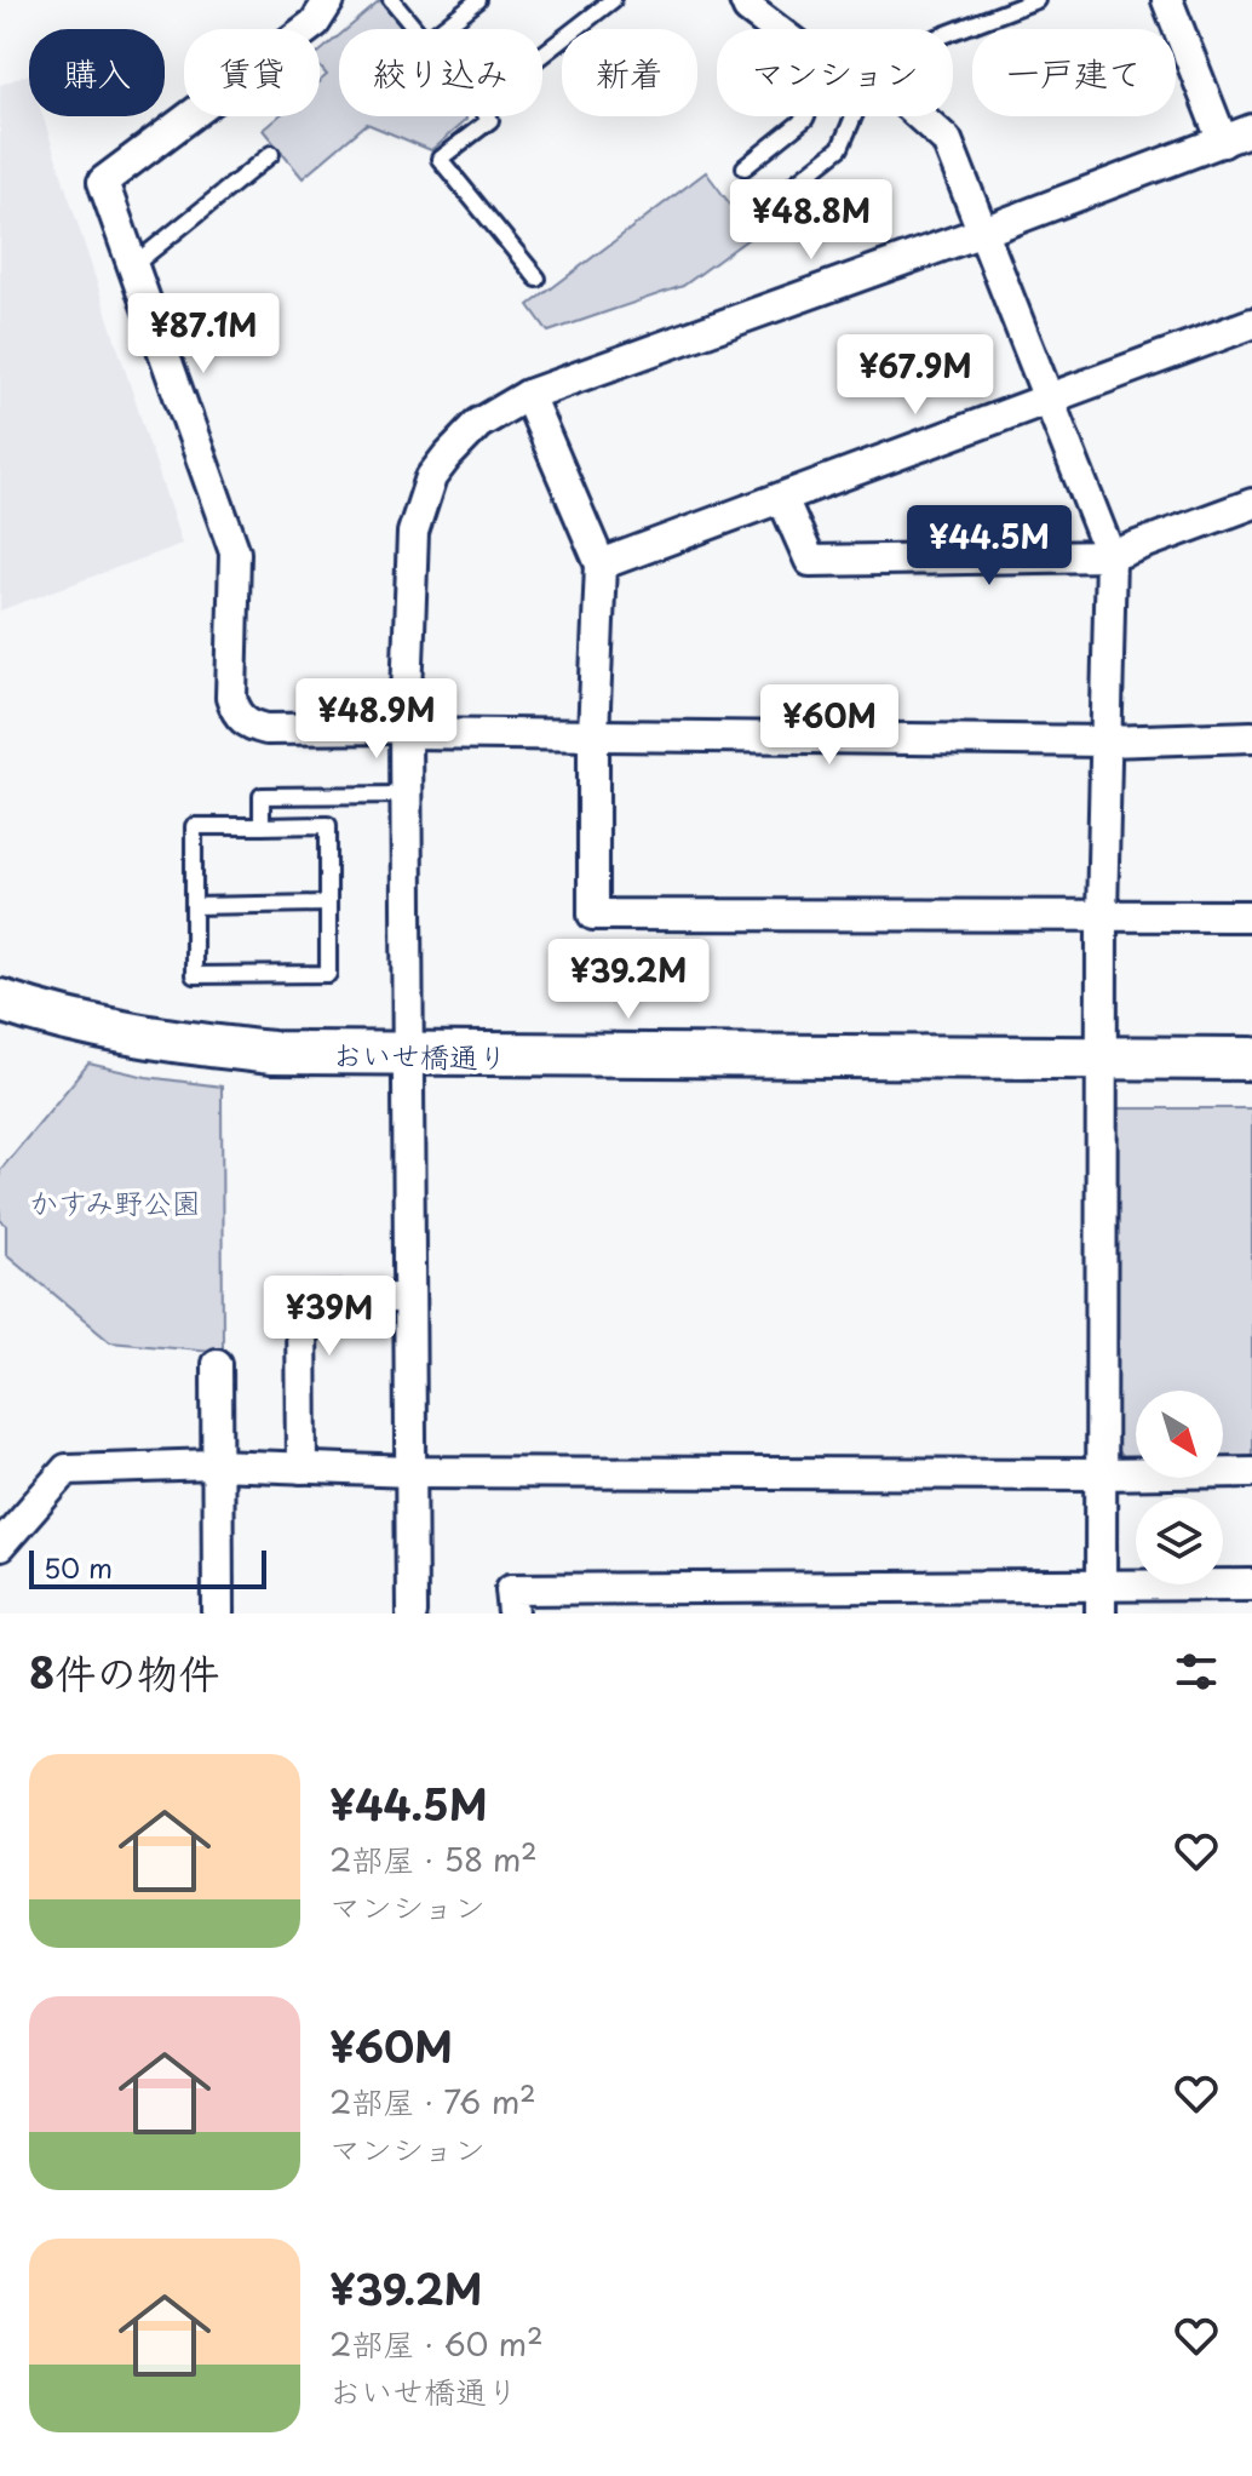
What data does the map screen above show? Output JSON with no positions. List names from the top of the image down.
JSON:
{
  "streets": {
    "street": ["おいせ橋通り"]
  },
  "parks": ["かすみ野公園"],
  "scale_bar": "50 m",
  "north": "bottom right",
  "page": {
    "chip": [
      "購入",
      "賃貸",
      "絞り込み",
      "新着",
      "マンション",
      "一戸建て"
    ],
    "price": [
      "¥48.8M",
      "¥87.1M",
      "¥67.9M",
      "¥44.5M",
      "¥48.9M",
      "¥60M",
      "¥39.2M",
      "¥39M"
    ],
    "scale": "50 m",
    "heading": "8件の物件",
    "list": [
      {
        "name": "¥44.5M",
        "note": "2部屋 · 58 m² · マンション"
      },
      {
        "name": "¥60M",
        "note": "2部屋 · 76 m² · マンション"
      },
      {
        "name": "¥39.2M",
        "note": "2部屋 · 60 m² · おいせ橋通り"
      }
    ]
  }
}
